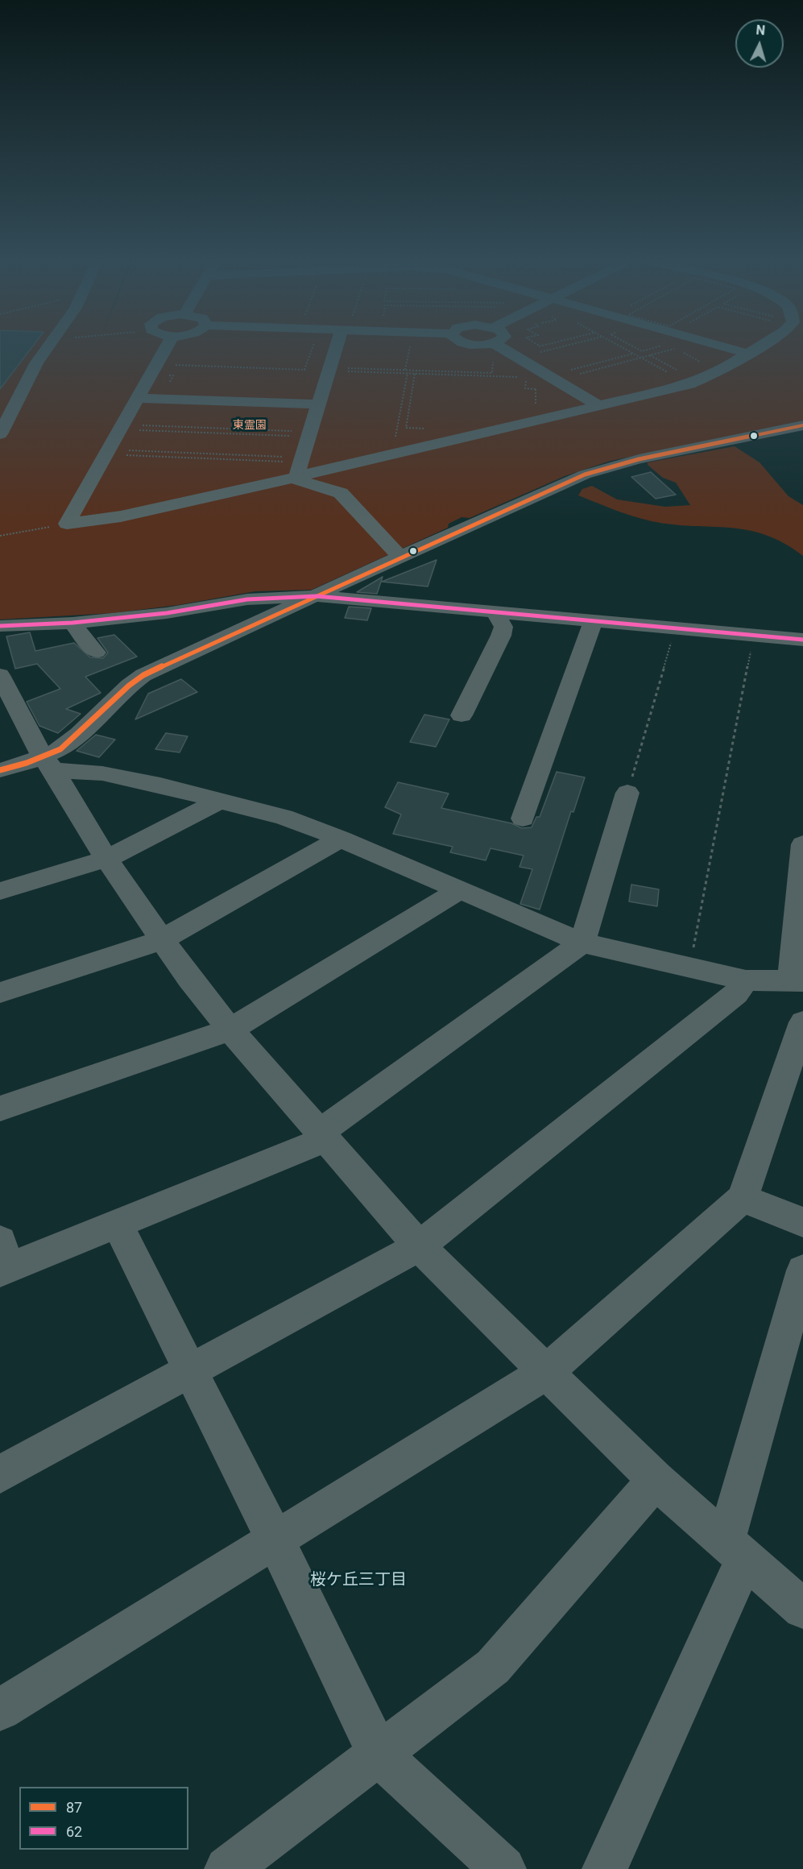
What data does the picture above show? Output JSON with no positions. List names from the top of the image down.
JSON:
{
  "districts": ["桜ケ丘三丁目"],
  "parks": ["東霊園"],
  "lines": ["transit line 87", "transit line 62"],
  "legend": ["87", "62"],
  "north": "top"
}
